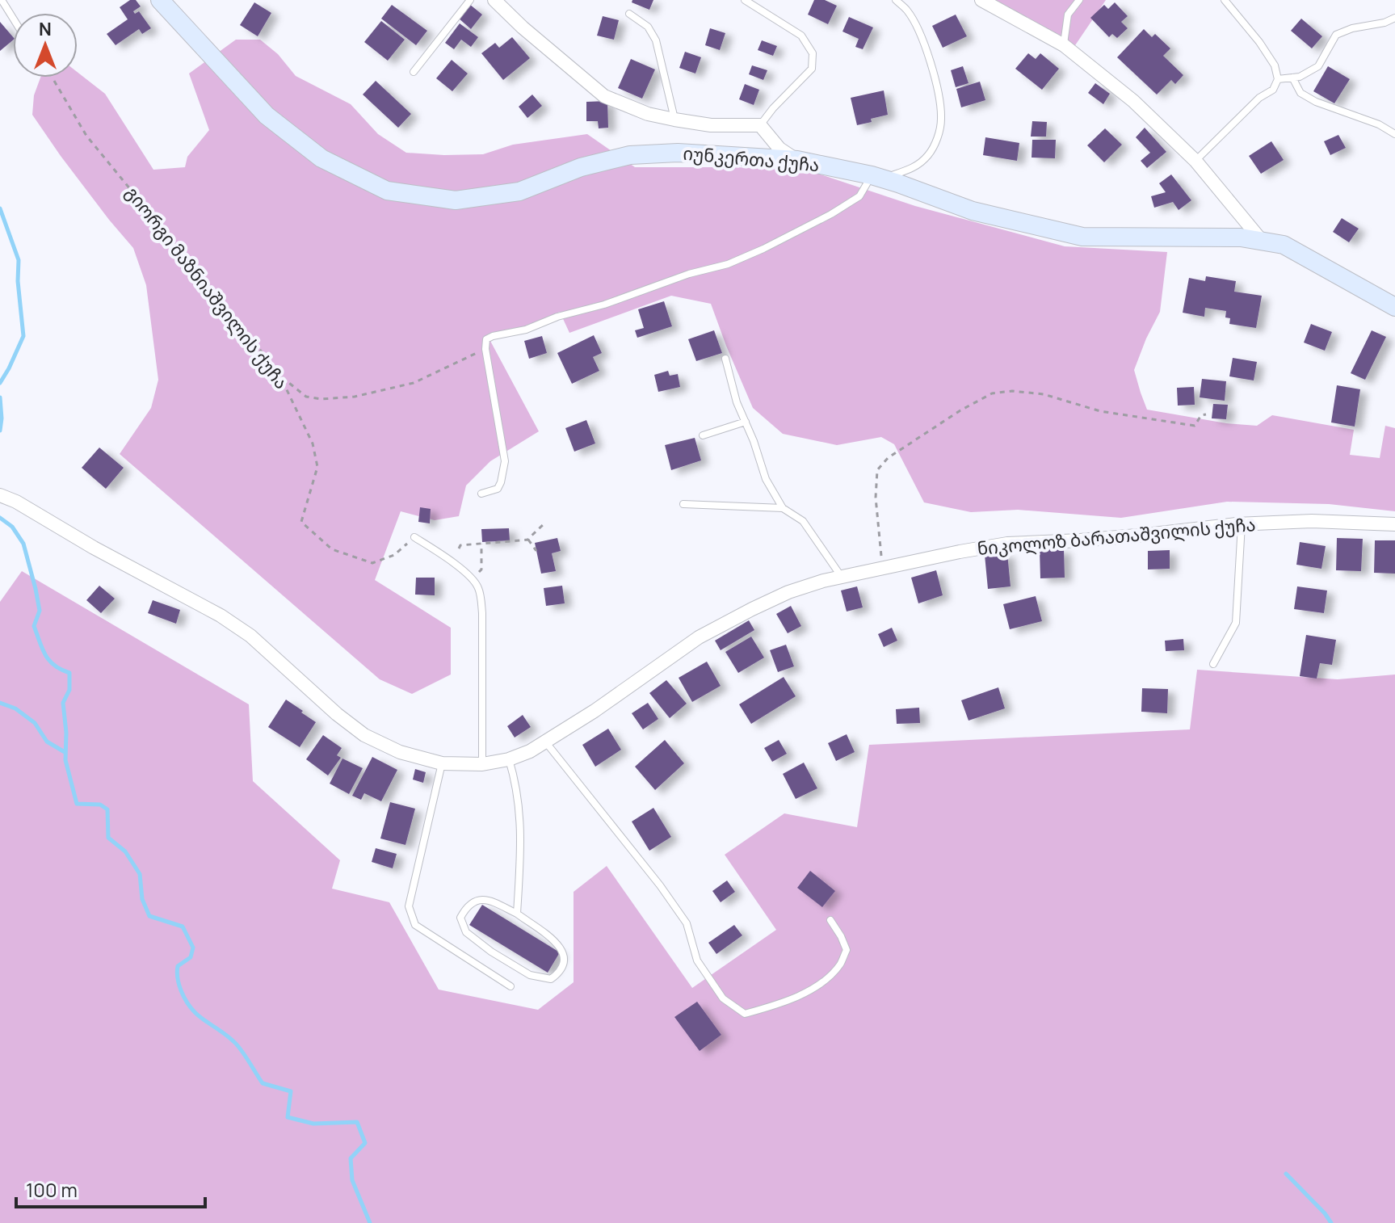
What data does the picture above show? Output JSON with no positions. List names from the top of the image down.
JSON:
{
  "streets": {
    "main road": ["იუნკერთა ქუჩა"],
    "street": ["ნიკოლოზ ბარათაშვილის ქუჩა"],
    "path": ["გიორგი მაზნიაშვილის ქუჩა"]
  },
  "scale_bar": "100 m",
  "north": "top"
}
